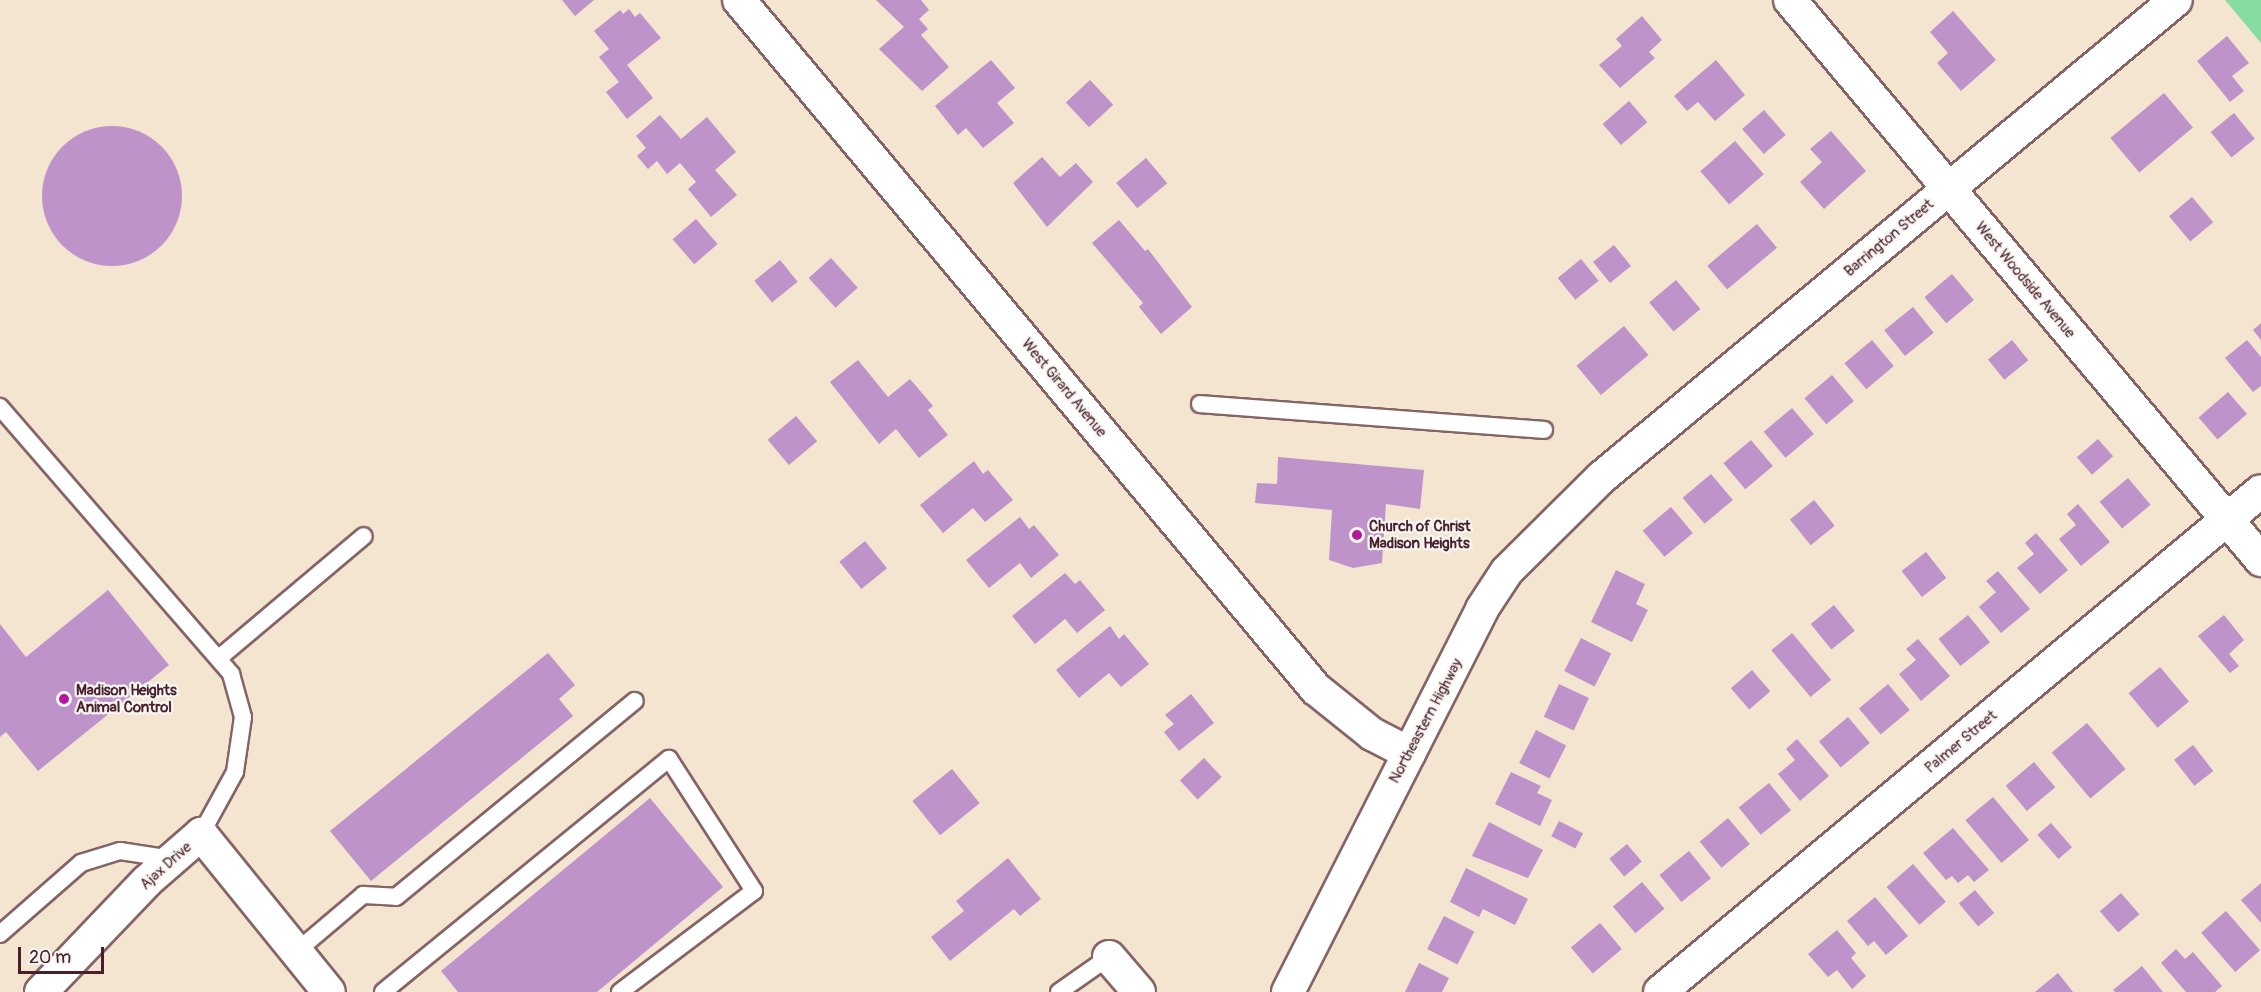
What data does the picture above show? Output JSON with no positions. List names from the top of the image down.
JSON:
{
  "streets": {
    "street": [
      "Barrington Street",
      "West Woodside Avenue",
      "West Girard Avenue",
      "Northeastern Highway",
      "Palmer Street",
      "Ajax Drive"
    ]
  },
  "crossings": [
    ["Barrington Street", "West Woodside Avenue"],
    ["Barrington Street", "Northeastern Highway"],
    ["West Woodside Avenue", "Palmer Street"],
    ["West Girard Avenue", "Northeastern Highway"]
  ],
  "places": ["Church of Christ Madison Heights", "Madison Heights Animal Control"],
  "scale_bar": "20 m"
}
